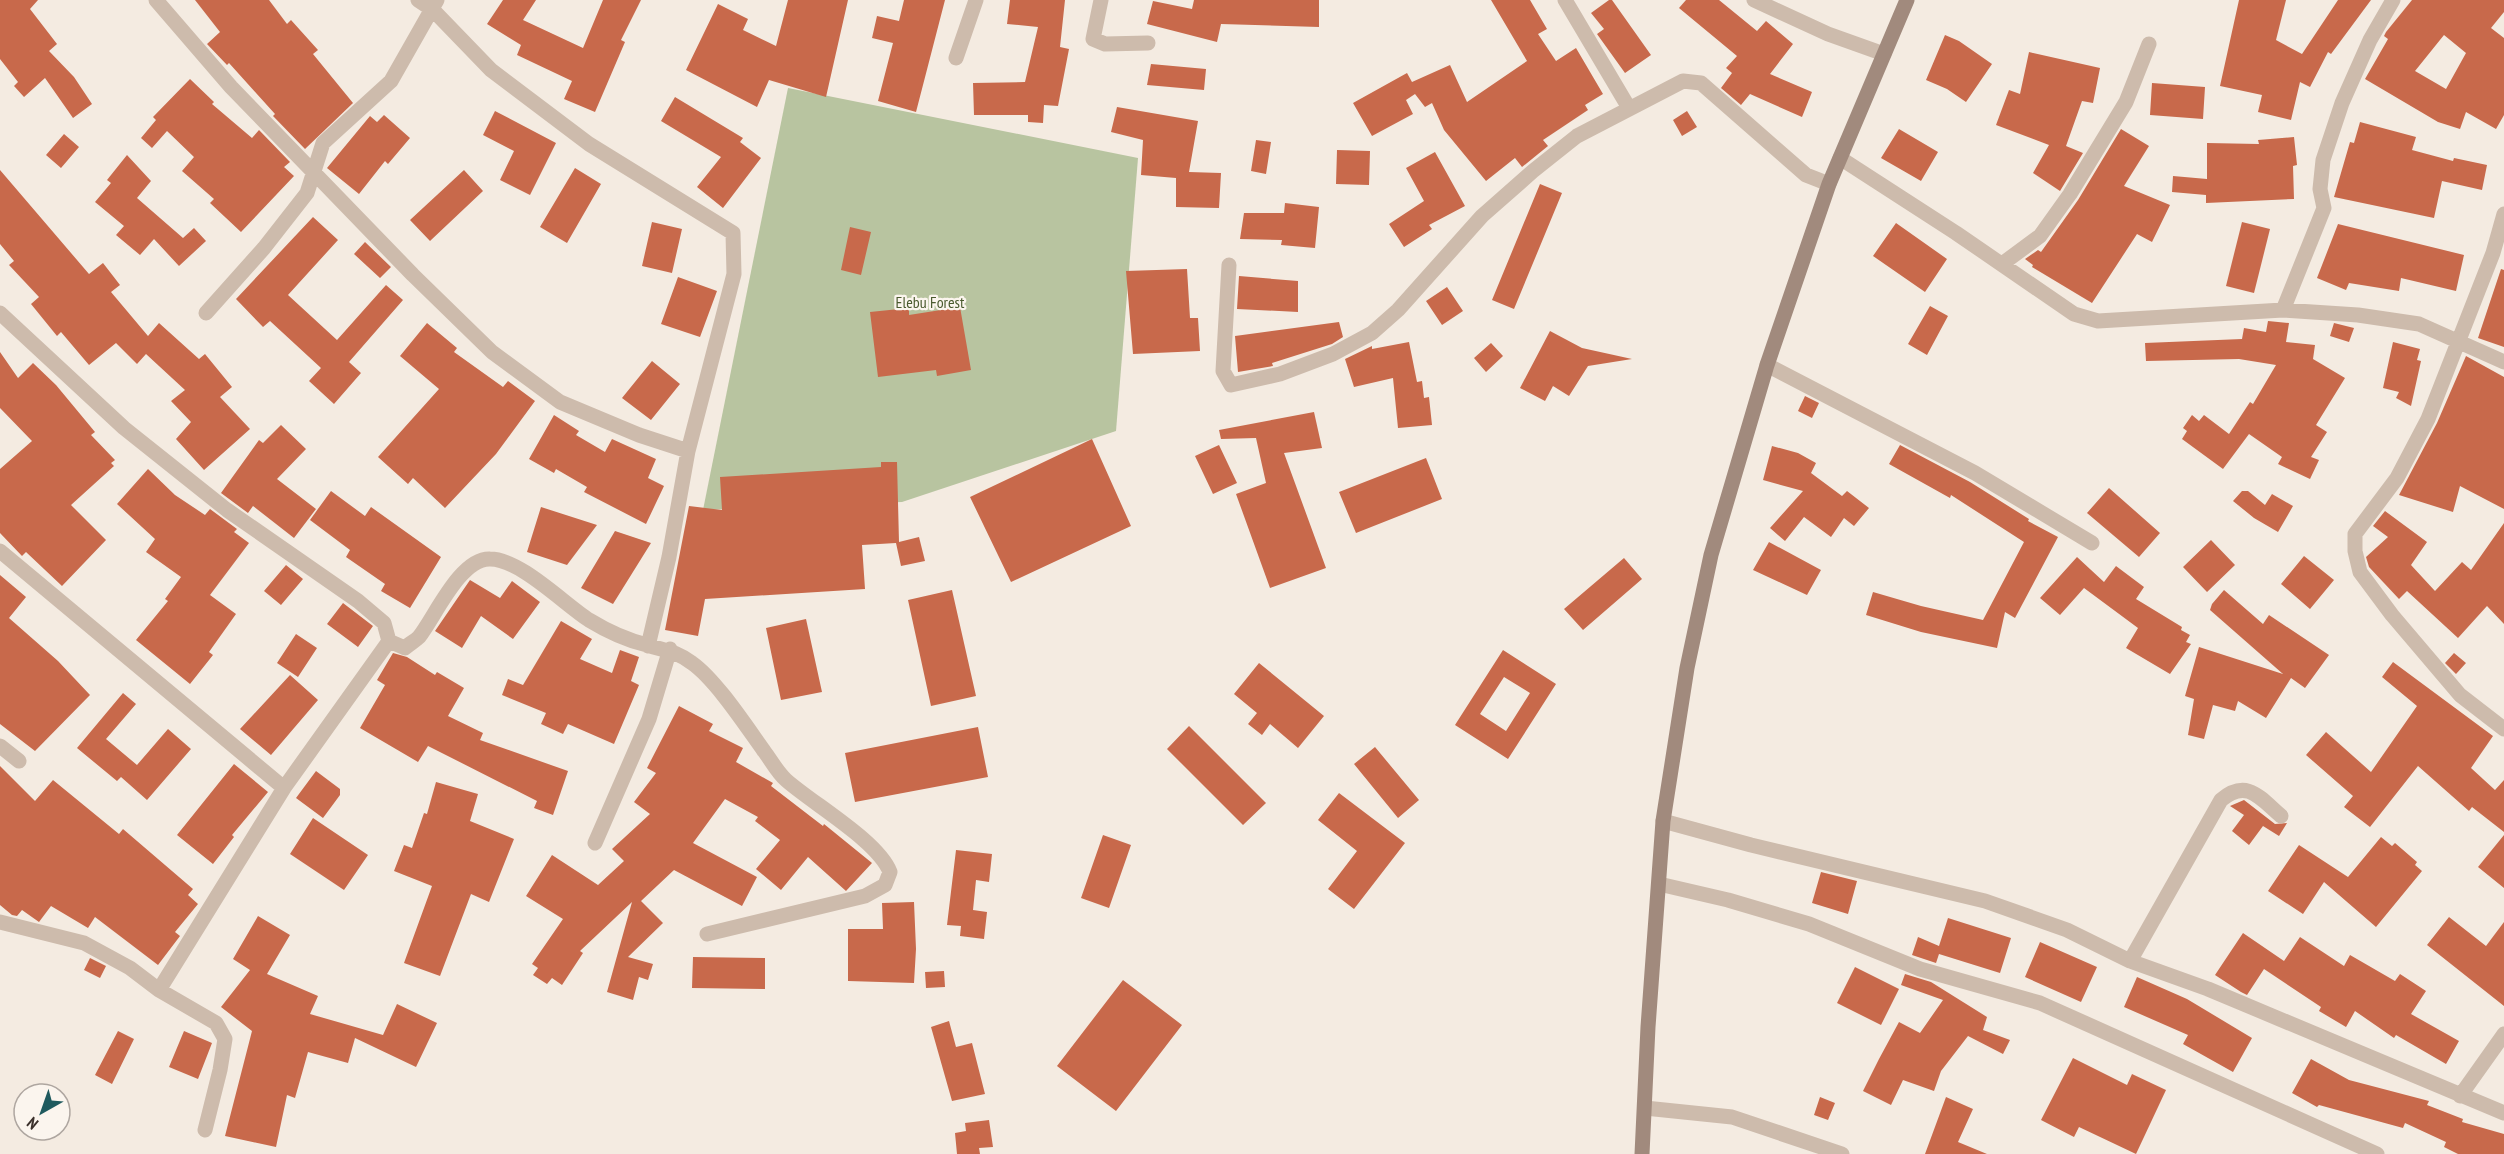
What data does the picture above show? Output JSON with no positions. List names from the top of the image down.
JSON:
{
  "parks": ["Elebu Forest"],
  "north": "bottom left"
}
